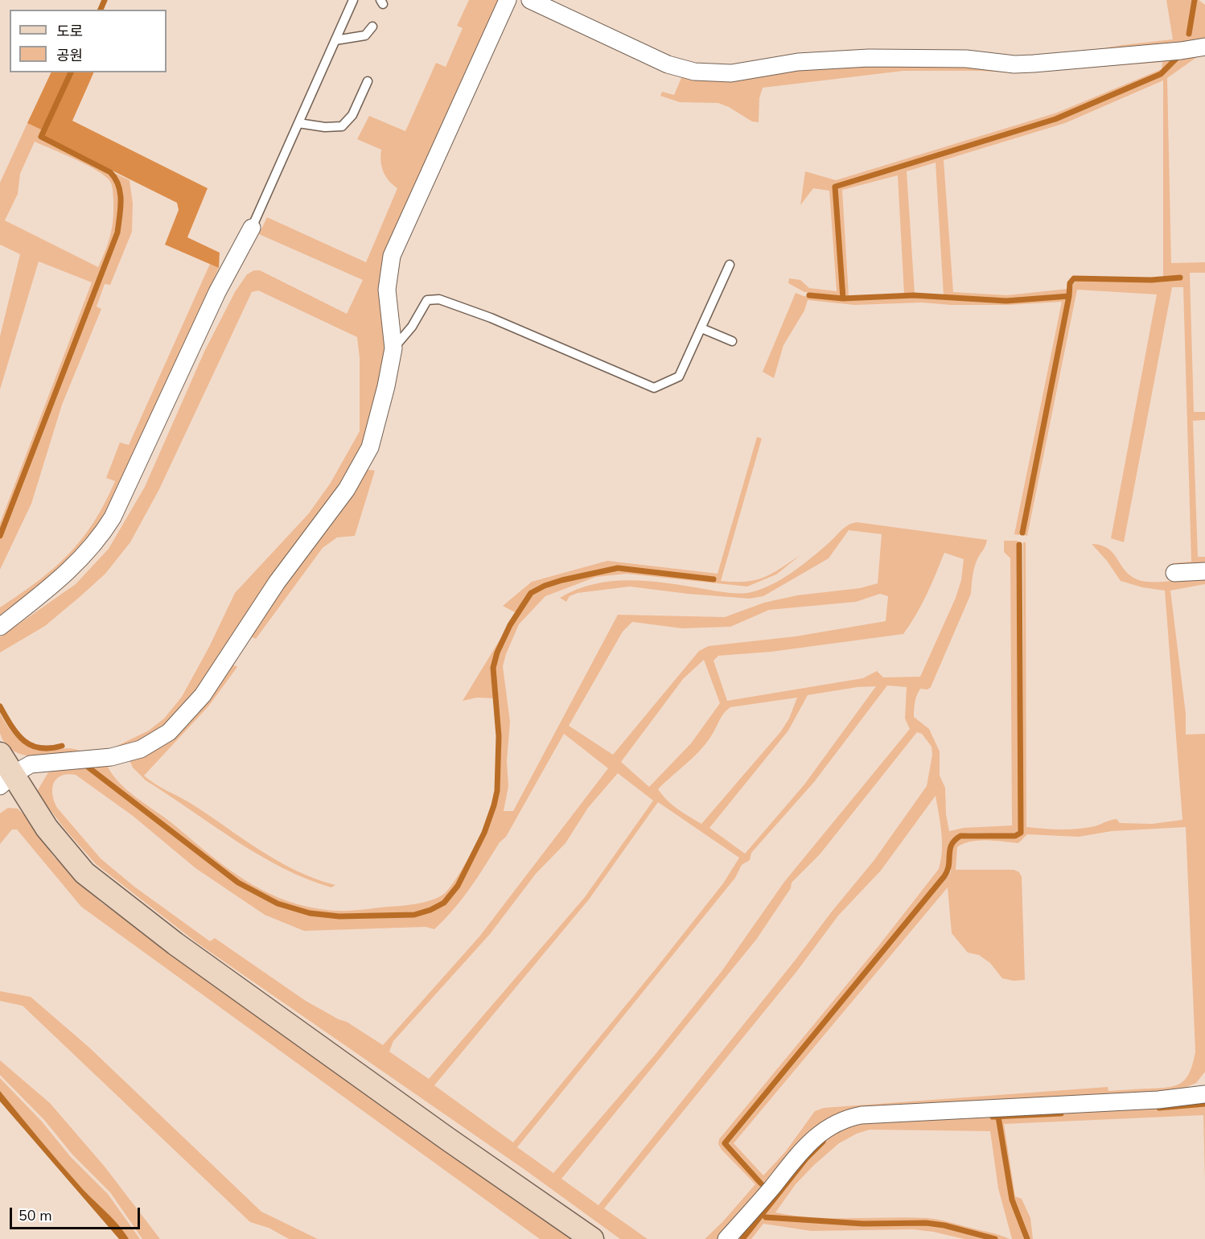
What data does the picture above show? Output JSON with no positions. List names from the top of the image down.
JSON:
{
  "legend": ["도로", "공원"],
  "scale_bar": "50 m"
}
